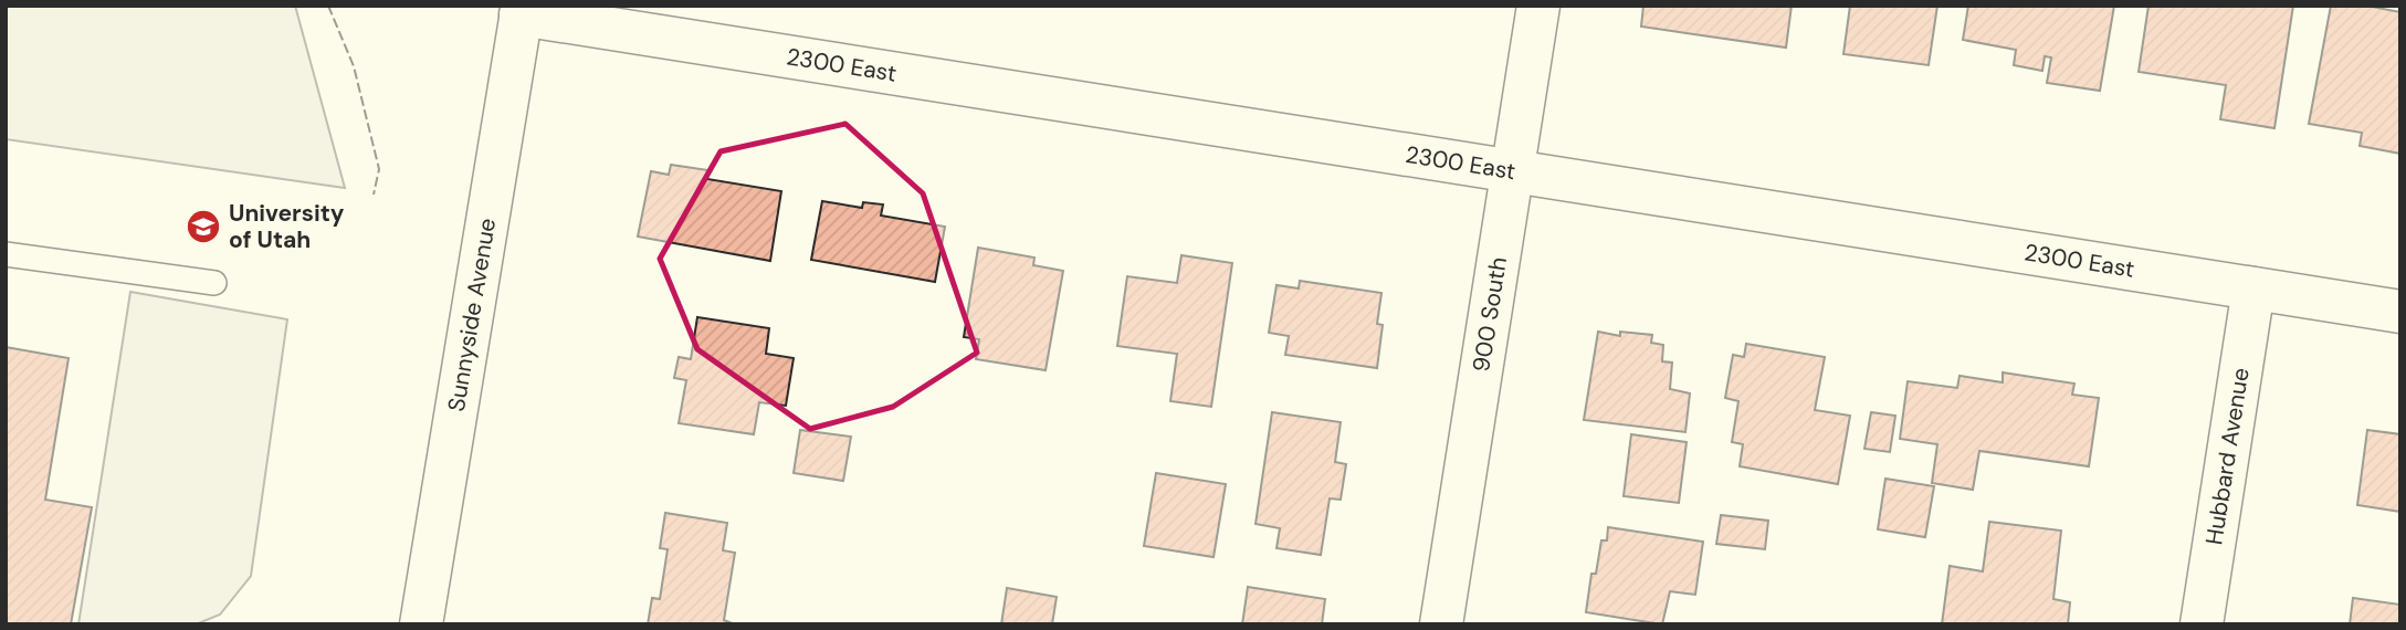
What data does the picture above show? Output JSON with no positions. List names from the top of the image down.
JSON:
{
  "streets": {
    "street": [
      "2300 East",
      "Sunnyside Avenue",
      "900 South",
      "Hubbard Avenue"
    ]
  },
  "crossings": [
    ["2300 East", "Sunnyside Avenue"],
    ["2300 East", "900 South"],
    ["2300 East", "Hubbard Avenue"]
  ],
  "places": {
    "school or university": ["University of Utah"]
  }
}
